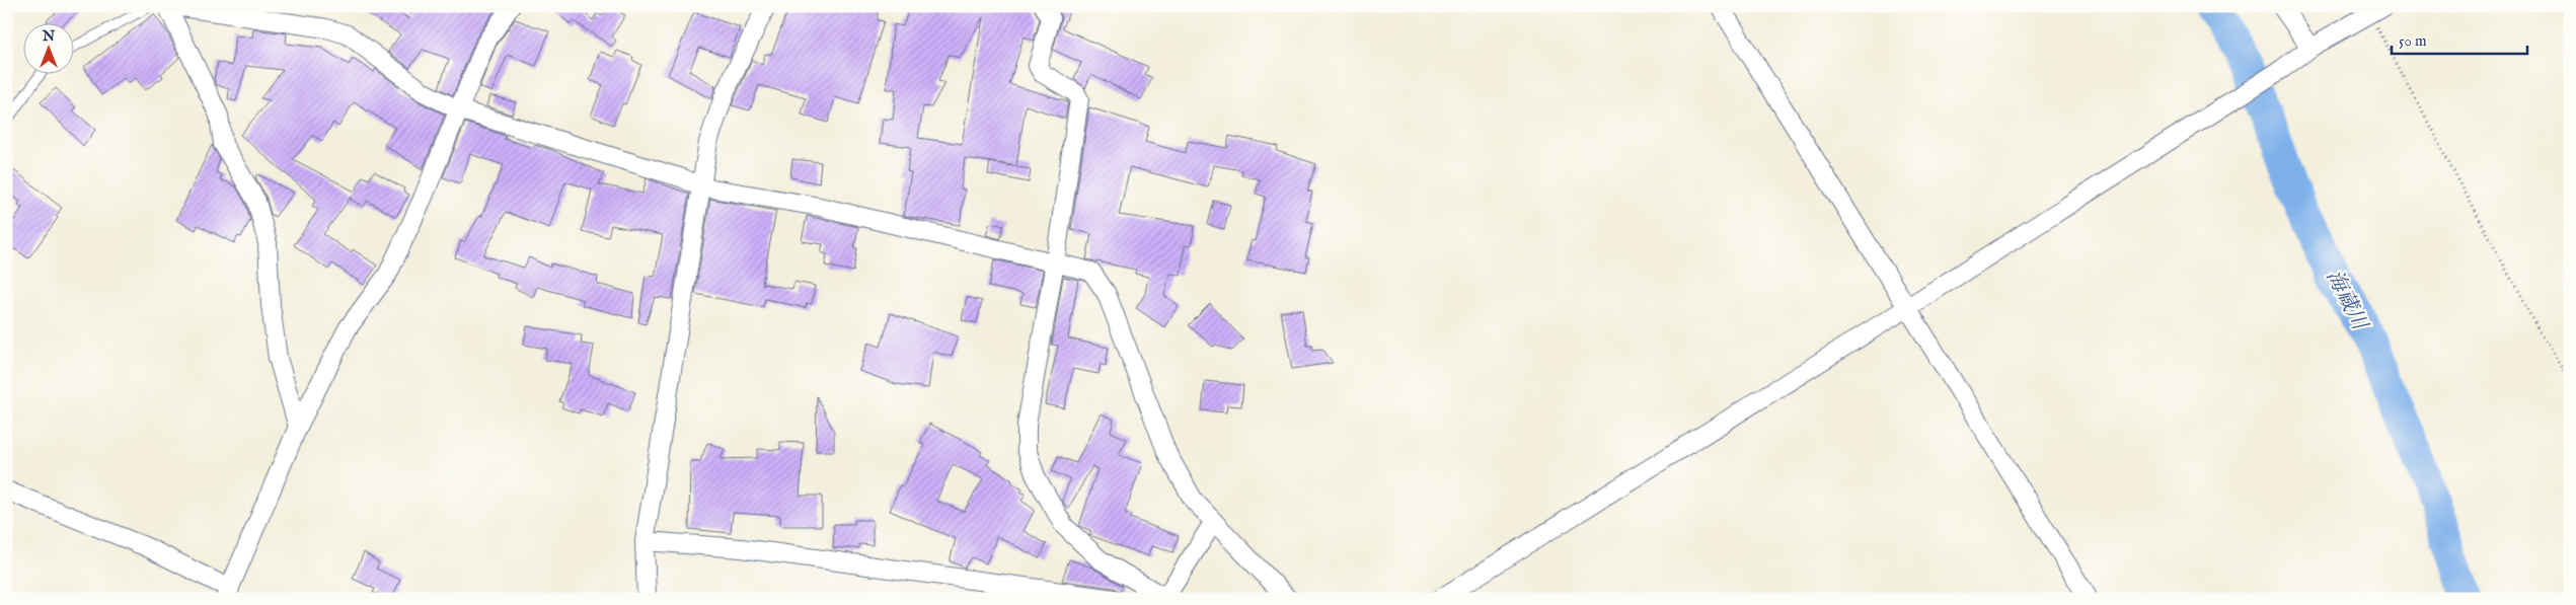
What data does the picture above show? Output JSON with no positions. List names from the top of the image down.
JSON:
{
  "water": ["海蔵川"],
  "scale_bar": "50 m",
  "north": "top"
}
